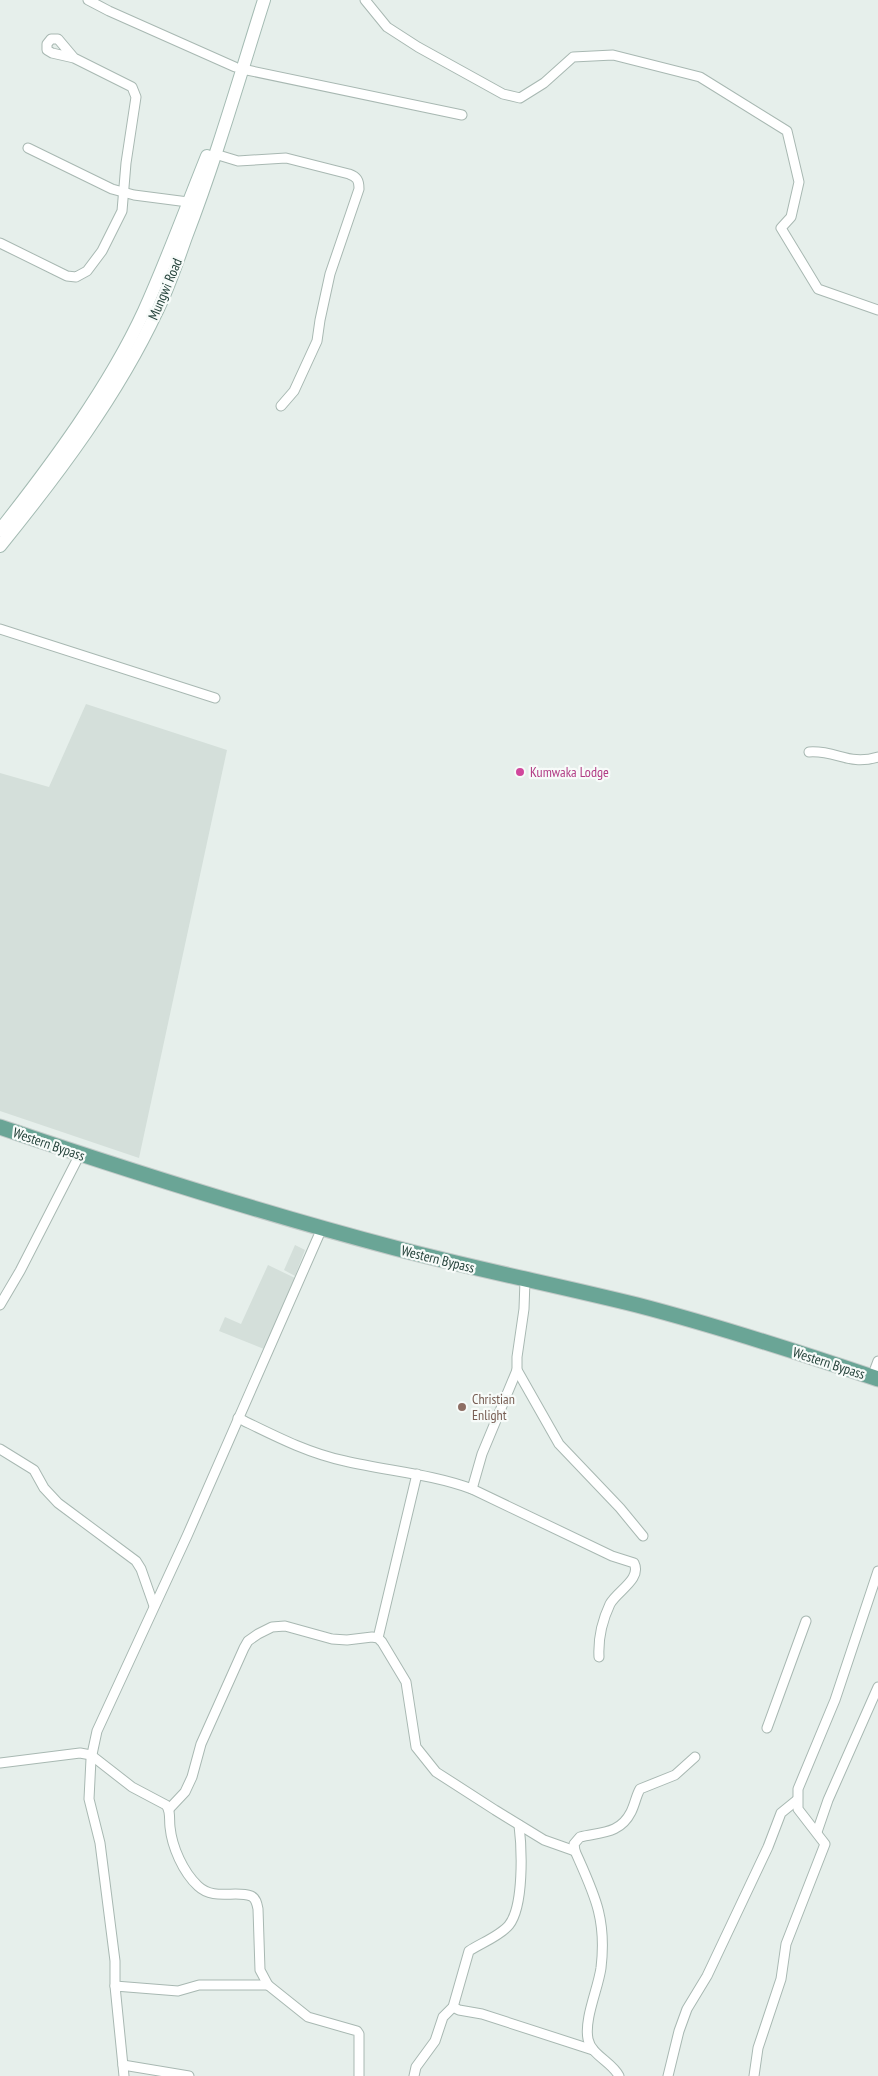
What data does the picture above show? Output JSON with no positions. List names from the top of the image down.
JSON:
{
  "streets": {
    "main road": ["Mungwi Road", "Western Bypass"]
  },
  "places": ["Kumwaka Lodge", "Christian Enlight"]
}
